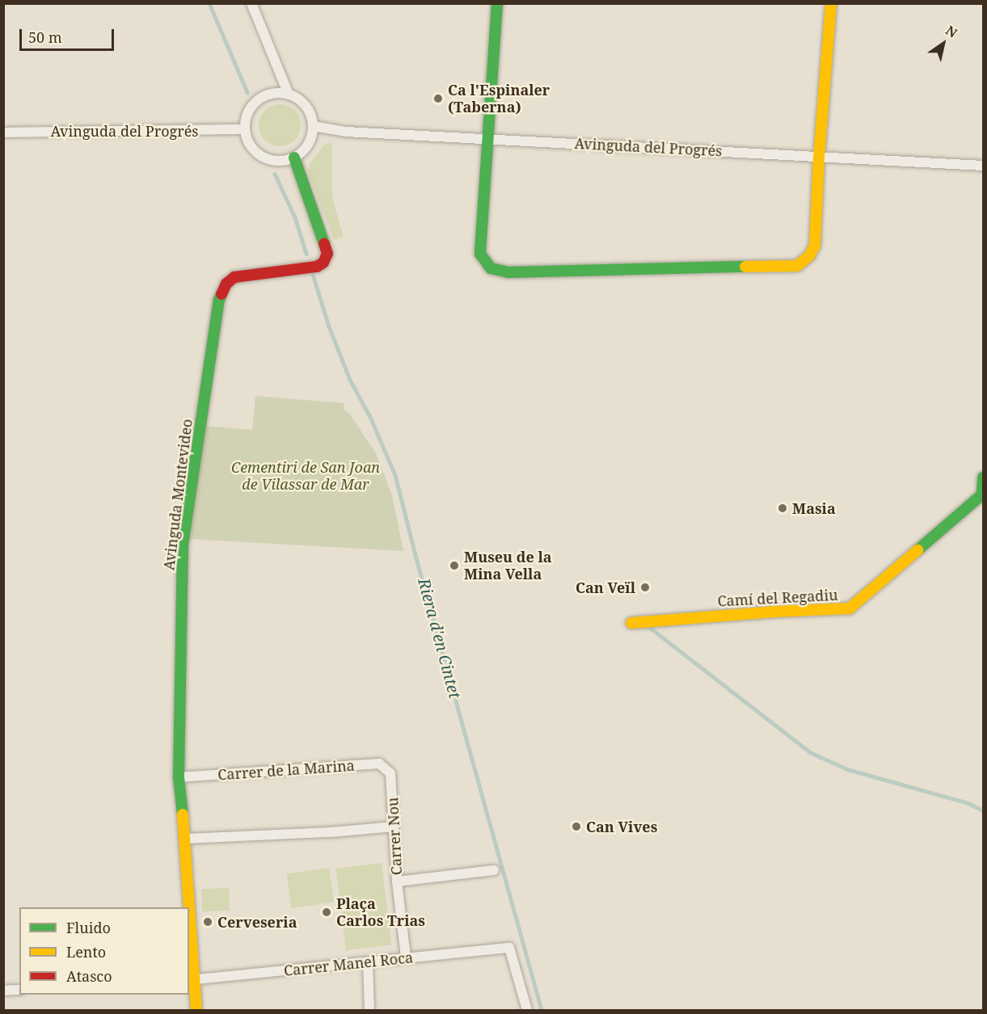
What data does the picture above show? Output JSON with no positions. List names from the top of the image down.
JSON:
{
  "streets": {
    "street": [
      "Avinguda del Progrés",
      "Avinguda Montevideo",
      "Camí del Regadiu",
      "Carrer de la Marina",
      "Carrer Nou",
      "Carrer Manel Roca"
    ]
  },
  "crossings": [
    ["Avinguda del Progrés", "Avinguda Montevideo"],
    ["Avinguda Montevideo", "Carrer de la Marina"],
    ["Avinguda Montevideo", "Carrer Manel Roca"],
    ["Carrer de la Marina", "Carrer Nou"],
    ["Carrer Nou", "Carrer Manel Roca"]
  ],
  "water": ["Riera d'en Cintet"],
  "parks": ["Cementiri de San Joan de Vilassar de Mar"],
  "places": [
    "Ca l'Espinaler (Taberna)",
    "Masia",
    "Museu de la Mina Vella",
    "Can Veïl",
    "Can Vives",
    "Plaça Carlos Trias",
    "Cerveseria"
  ],
  "legend": ["Fluido", "Lento", "Atasco"],
  "scale_bar": "50 m",
  "north": "top right"
}
